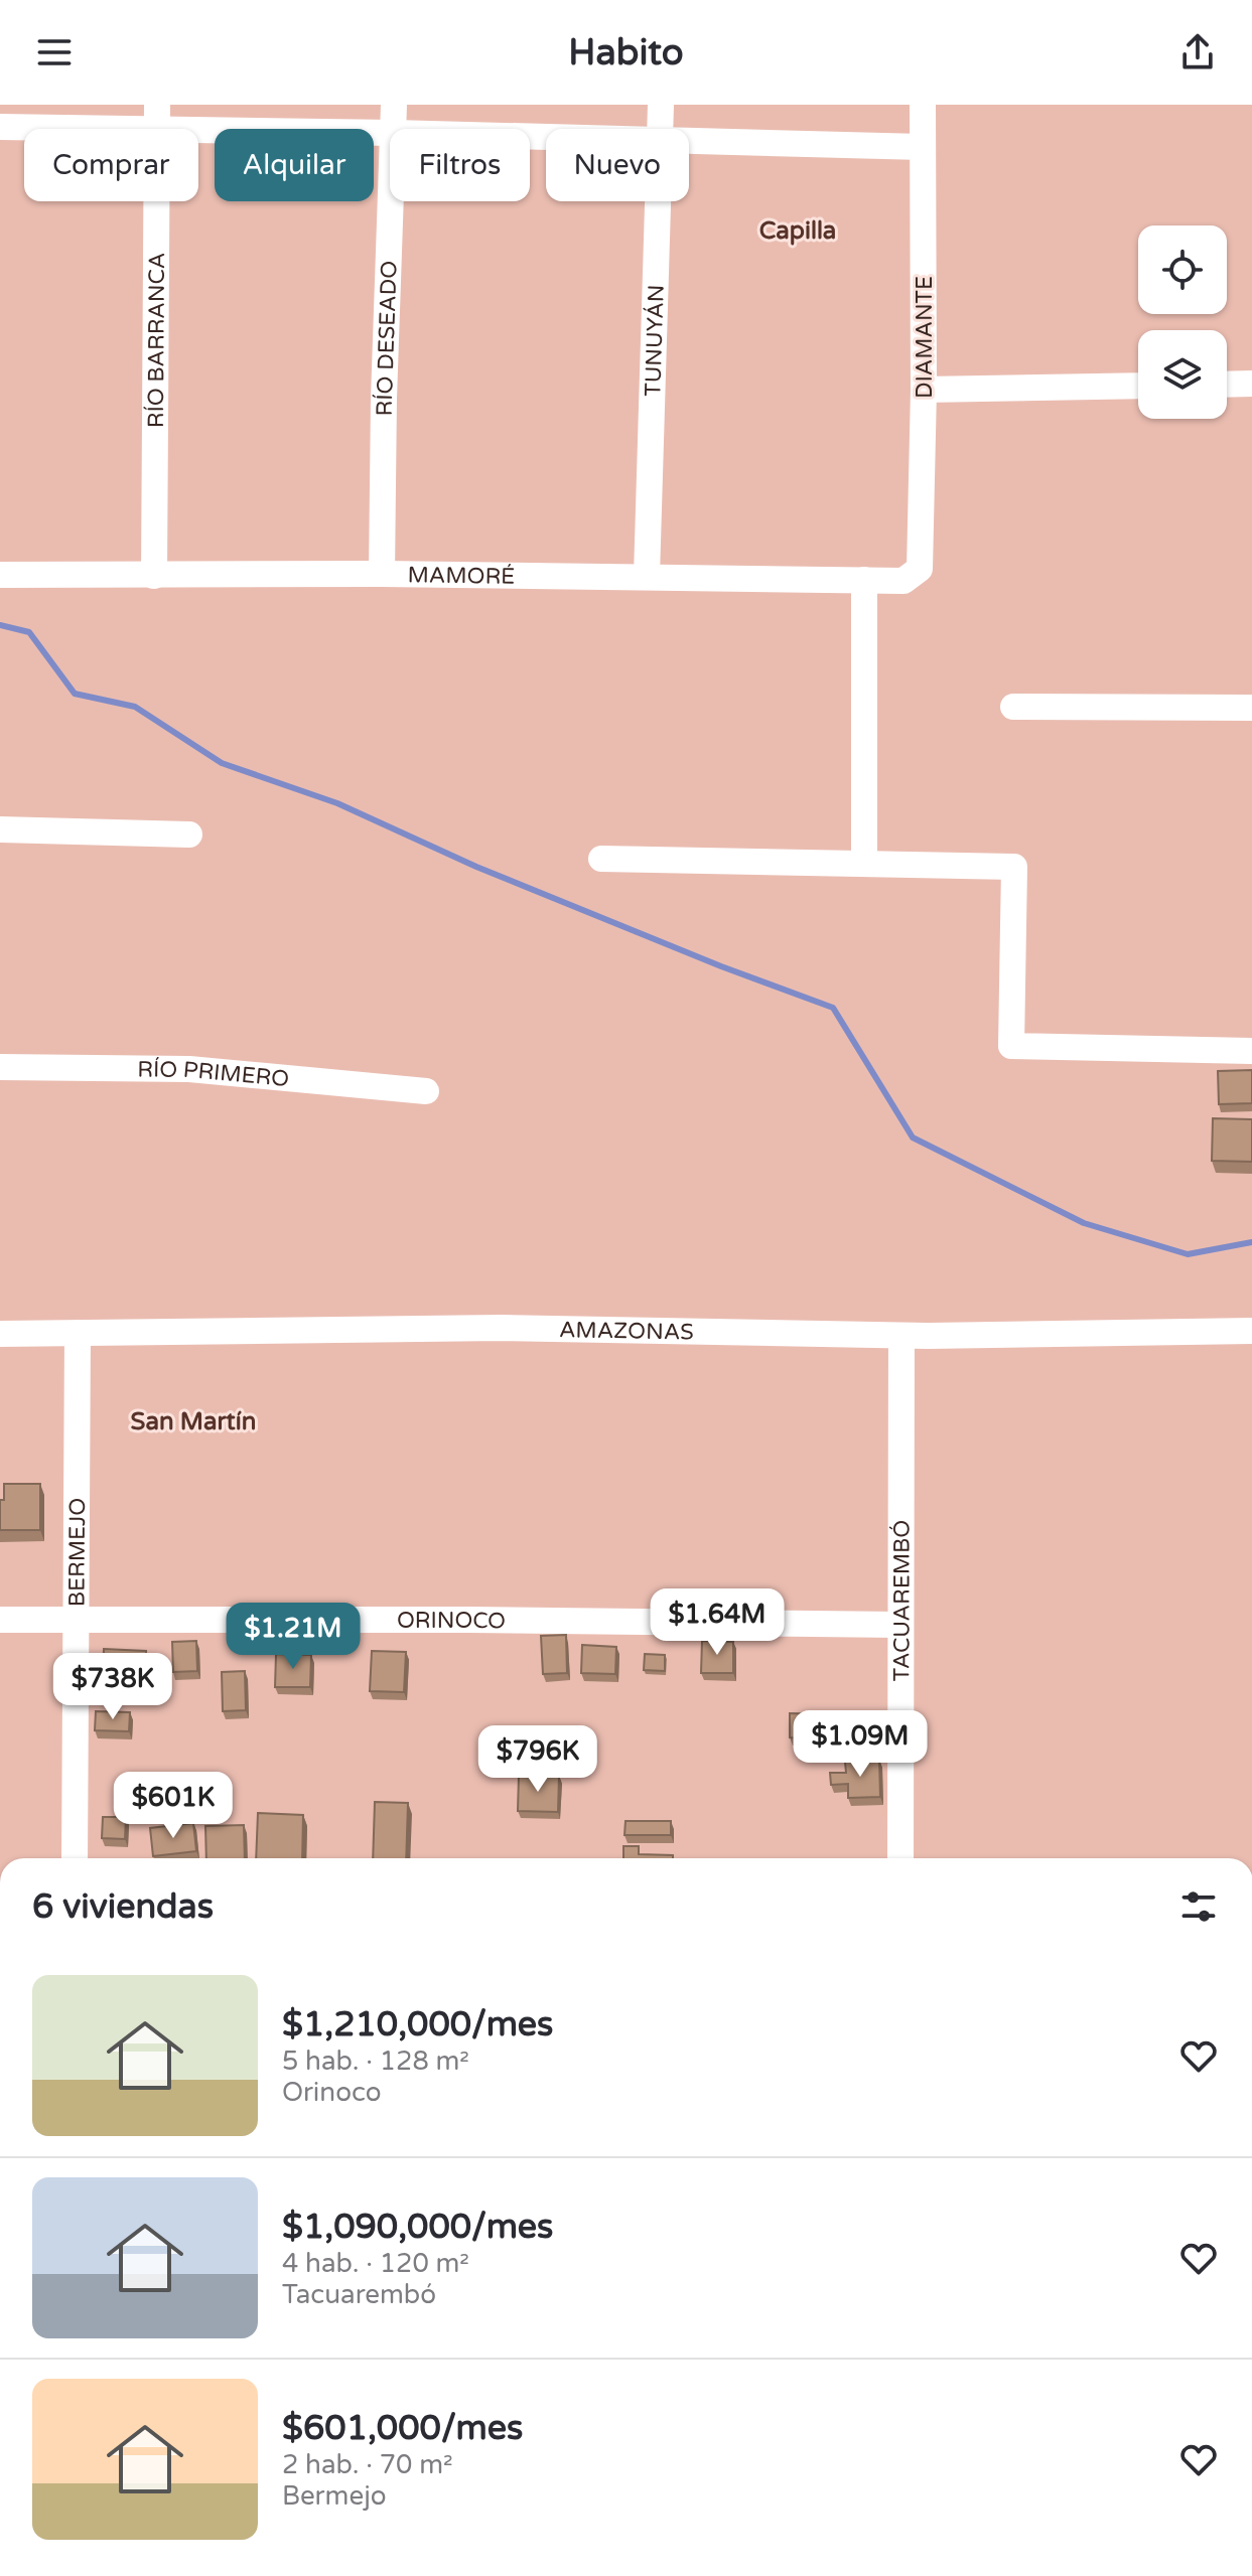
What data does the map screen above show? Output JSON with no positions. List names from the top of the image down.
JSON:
{
  "streets": {
    "street": [
      "DIAMANTE",
      "RÍO DESEADO",
      "RÍO BARRANCA",
      "TUNUYÁN",
      "MAMORÉ",
      "RÍO PRIMERO",
      "AMAZONAS",
      "BERMEJO",
      "TACUAREMBÓ",
      "ORINOCO"
    ]
  },
  "crossings": [
    ["DIAMANTE", "MAMORÉ"],
    ["RÍO DESEADO", "MAMORÉ"],
    ["RÍO BARRANCA", "MAMORÉ"],
    ["TUNUYÁN", "MAMORÉ"],
    ["AMAZONAS", "BERMEJO"],
    ["AMAZONAS", "TACUAREMBÓ"],
    ["BERMEJO", "ORINOCO"],
    ["TACUAREMBÓ", "ORINOCO"]
  ],
  "districts": ["Capilla", "San Martín"],
  "page": {
    "header": "Habito",
    "chip": [
      "Comprar",
      "Alquilar",
      "Filtros",
      "Nuevo"
    ],
    "price": [
      "$1.64M",
      "$1.21M",
      "$738K",
      "$1.09M",
      "$796K",
      "$601K"
    ],
    "heading": "6 viviendas",
    "list": [
      {
        "name": "$1,210,000/mes",
        "note": "5 hab. · 128 m² · Orinoco"
      },
      {
        "name": "$1,090,000/mes",
        "note": "4 hab. · 120 m² · Tacuarembó"
      },
      {
        "name": "$601,000/mes",
        "note": "2 hab. · 70 m² · Bermejo"
      }
    ]
  }
}
